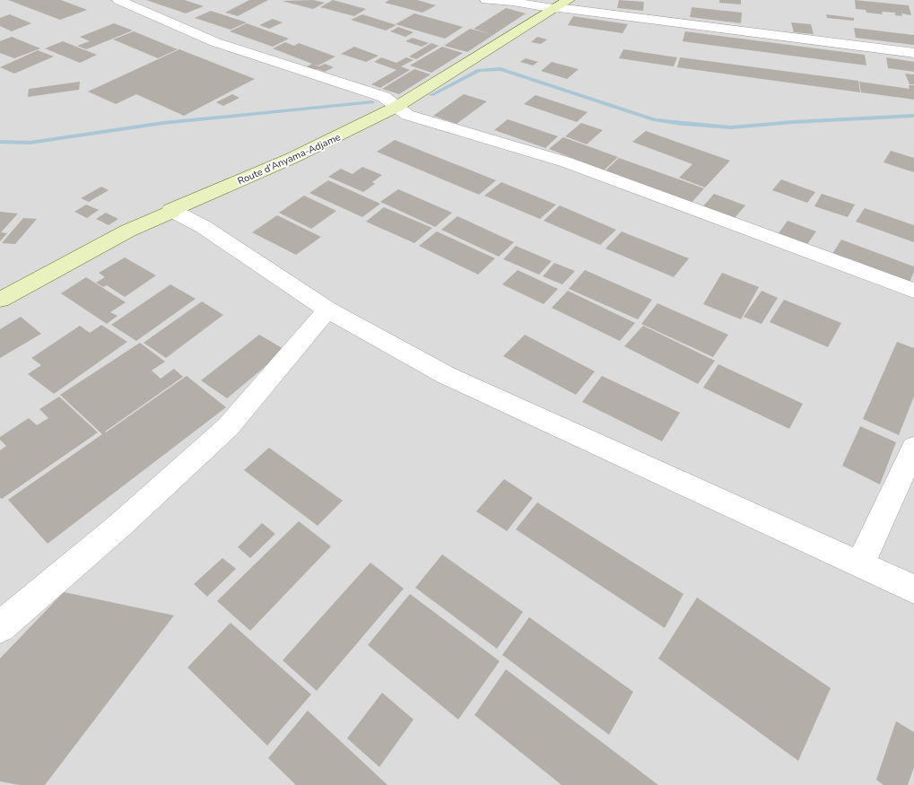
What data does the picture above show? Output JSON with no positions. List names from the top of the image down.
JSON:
{
  "streets": {
    "street": ["Route d'Anyama-Adjame"]
  }
}
